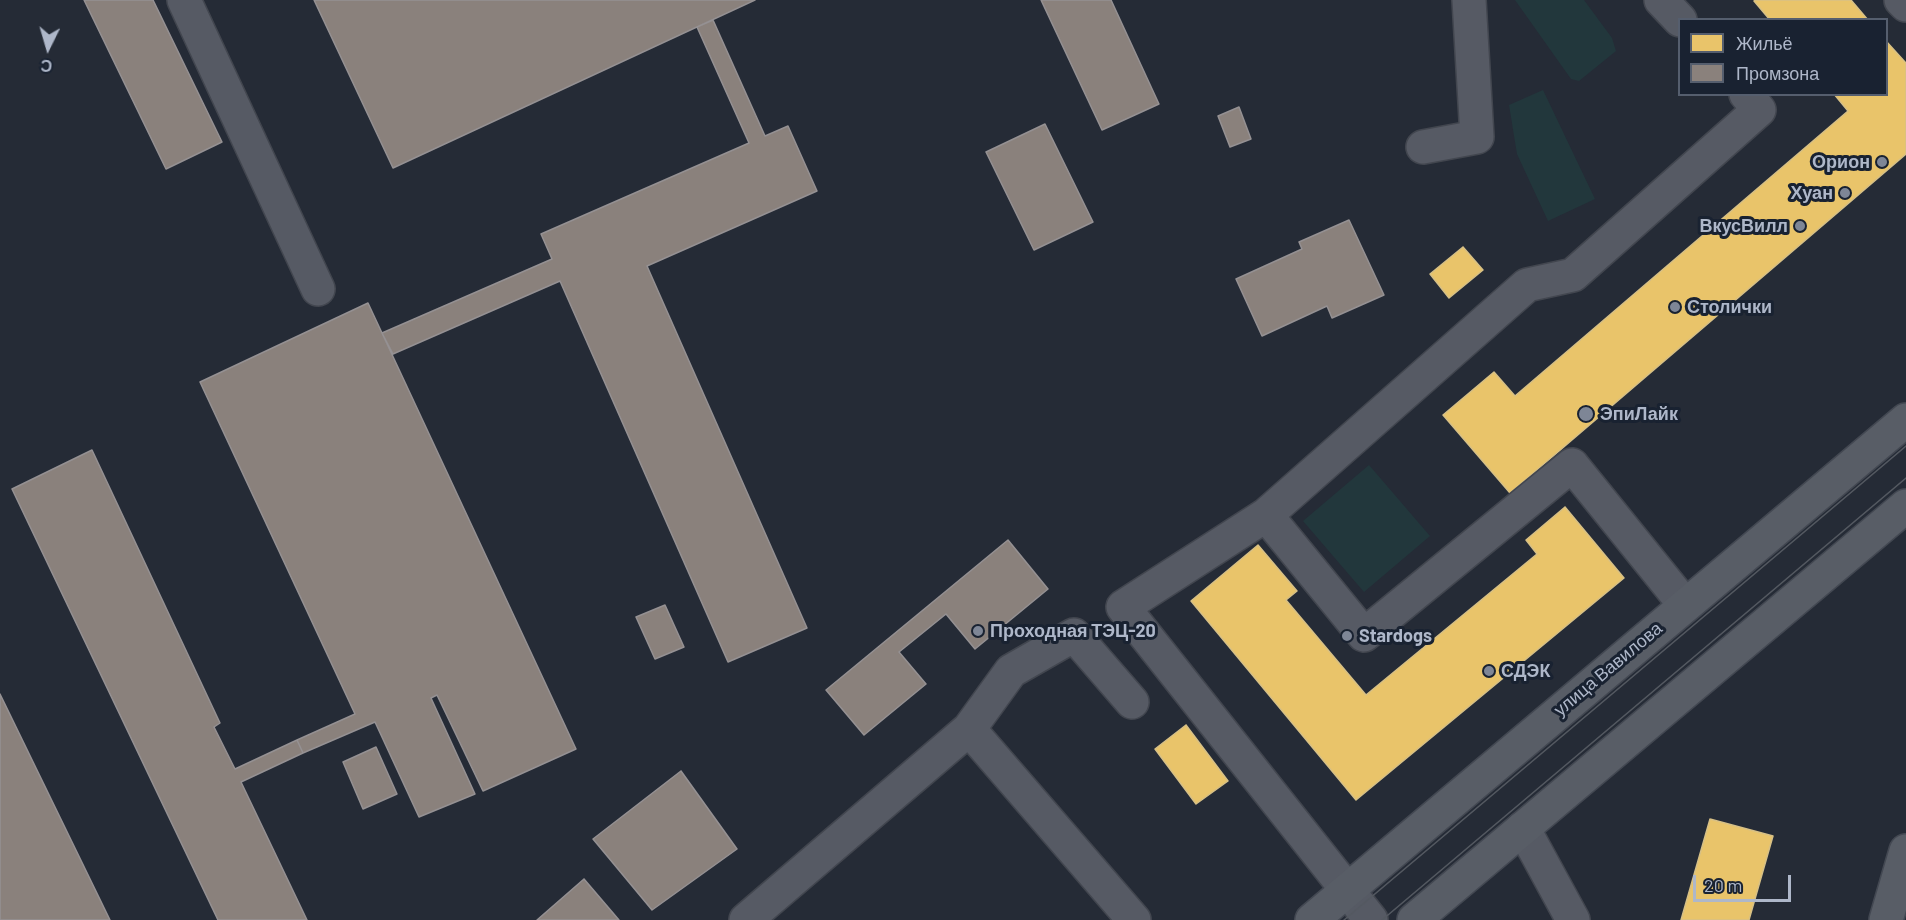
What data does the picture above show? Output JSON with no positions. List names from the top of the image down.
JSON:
{
  "streets": {
    "main road": ["улица Вавилова"]
  },
  "places": [
    "Орион",
    "Хуан",
    "ВкусВилл",
    "Столички",
    "ЭпиЛайк",
    "Проходная ТЭЦ-20",
    "Stardogs",
    "СДЭК"
  ],
  "legend": ["Жильё", "Промзона"],
  "scale_bar": "20 m",
  "north": "bottom"
}
